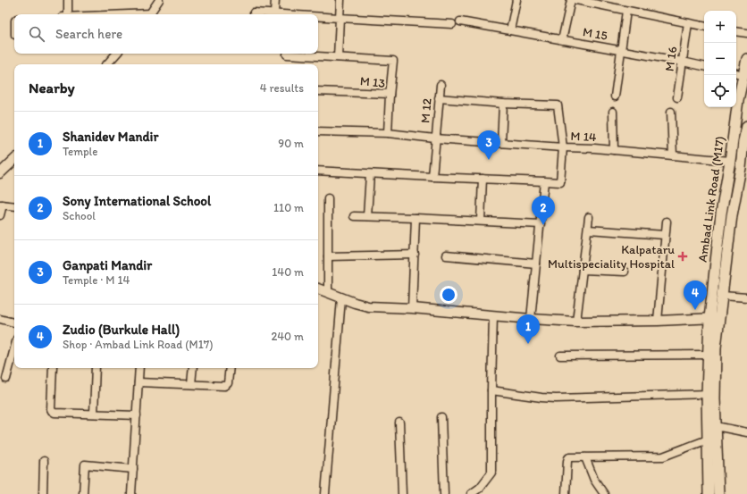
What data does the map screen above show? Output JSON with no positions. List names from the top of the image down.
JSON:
{
  "streets": {
    "main road": ["Ambad Link Road (M17)"],
    "street": [
      "M 15",
      "M 16",
      "M 13",
      "M 12",
      "M 14"
    ]
  },
  "crossings": [
    ["M 15", "M 16"],
    ["M 13", "M 14"],
    ["M 12", "M 14"],
    ["M 14", "Ambad Link Road (M17)"]
  ],
  "places": {
    "health": ["Kalpataru Multispeciality Hospital"]
  },
  "page": {
    "map_buttons": ["+", "−"],
    "search": "Search here",
    "heading": ["Nearby", "4 results"],
    "list": [
      {
        "mark": "1",
        "name": "Shanidev Mandir",
        "note": "Temple",
        "value": "90 m"
      },
      {
        "mark": "2",
        "name": "Sony International School",
        "note": "School",
        "value": "110 m"
      },
      {
        "mark": "3",
        "name": "Ganpati Mandir",
        "note": "Temple · M 14",
        "value": "140 m"
      },
      {
        "mark": "4",
        "name": "Zudio (Burkule Hall)",
        "note": "Shop · Ambad Link Road (M17)",
        "value": "240 m"
      }
    ],
    "pins": [
      "3",
      "2",
      "4",
      "1"
    ]
  }
}
